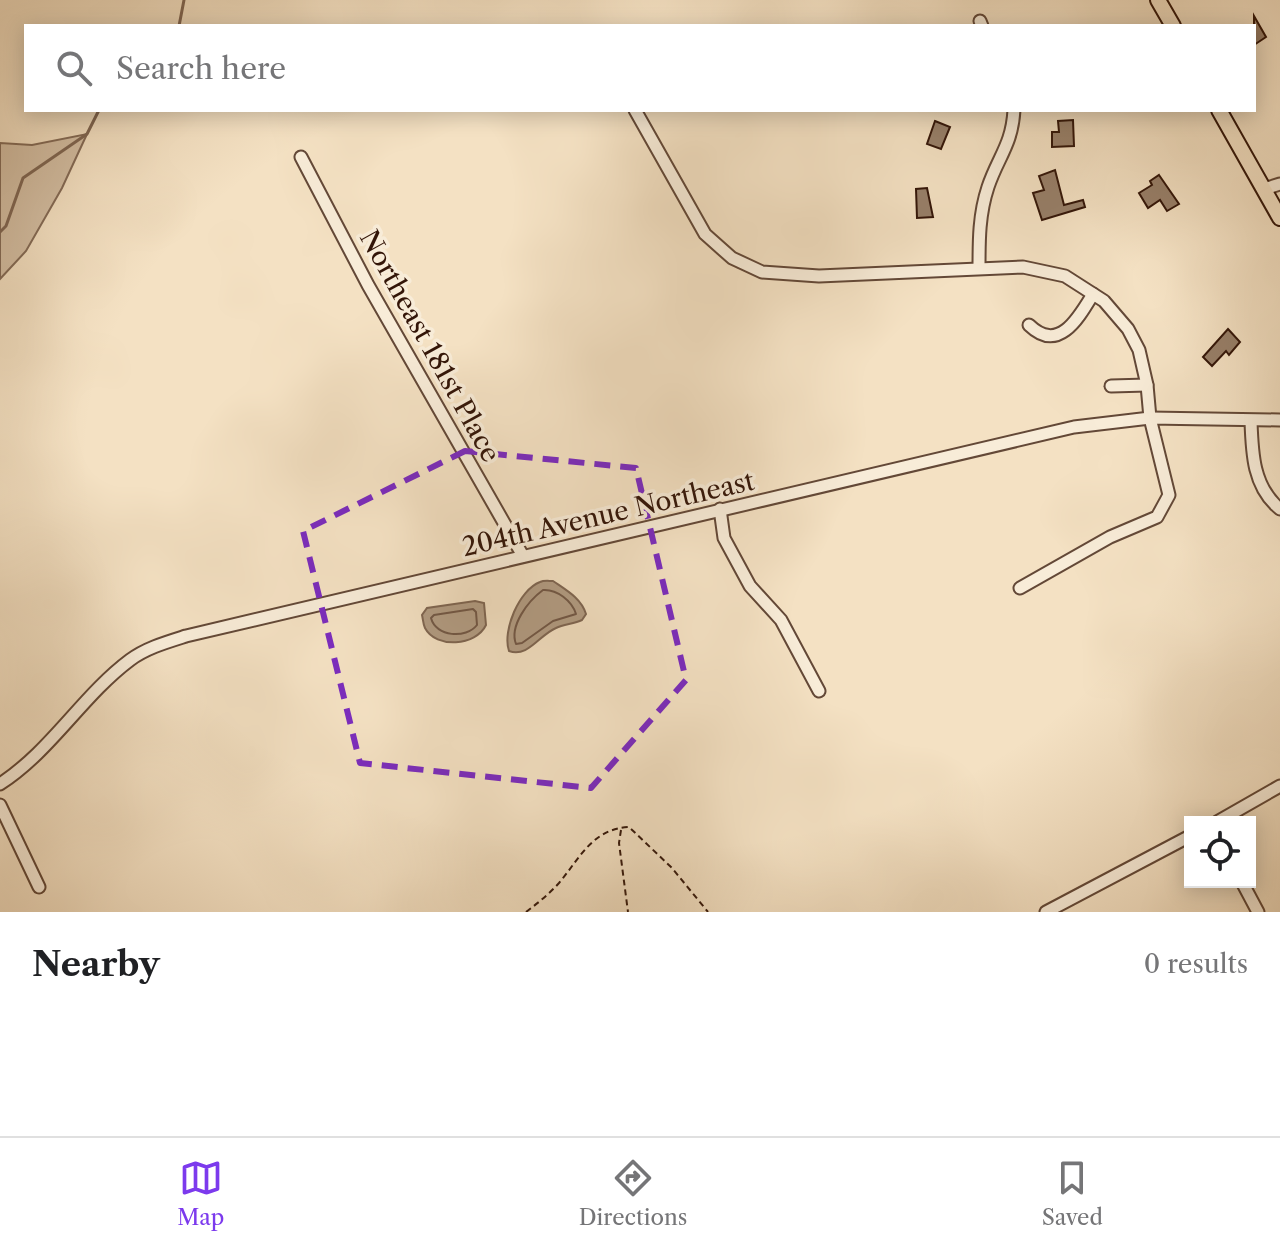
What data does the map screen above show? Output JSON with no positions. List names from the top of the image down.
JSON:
{
  "streets": {
    "street": ["Northeast 181st Place", "204th Avenue Northeast"]
  },
  "crossings": [
    ["Northeast 181st Place", "204th Avenue Northeast"]
  ],
  "page": {
    "search": "Search here",
    "heading": ["Nearby", "0 results"],
    "nav": ["Map", "Directions", "Saved"]
  }
}
